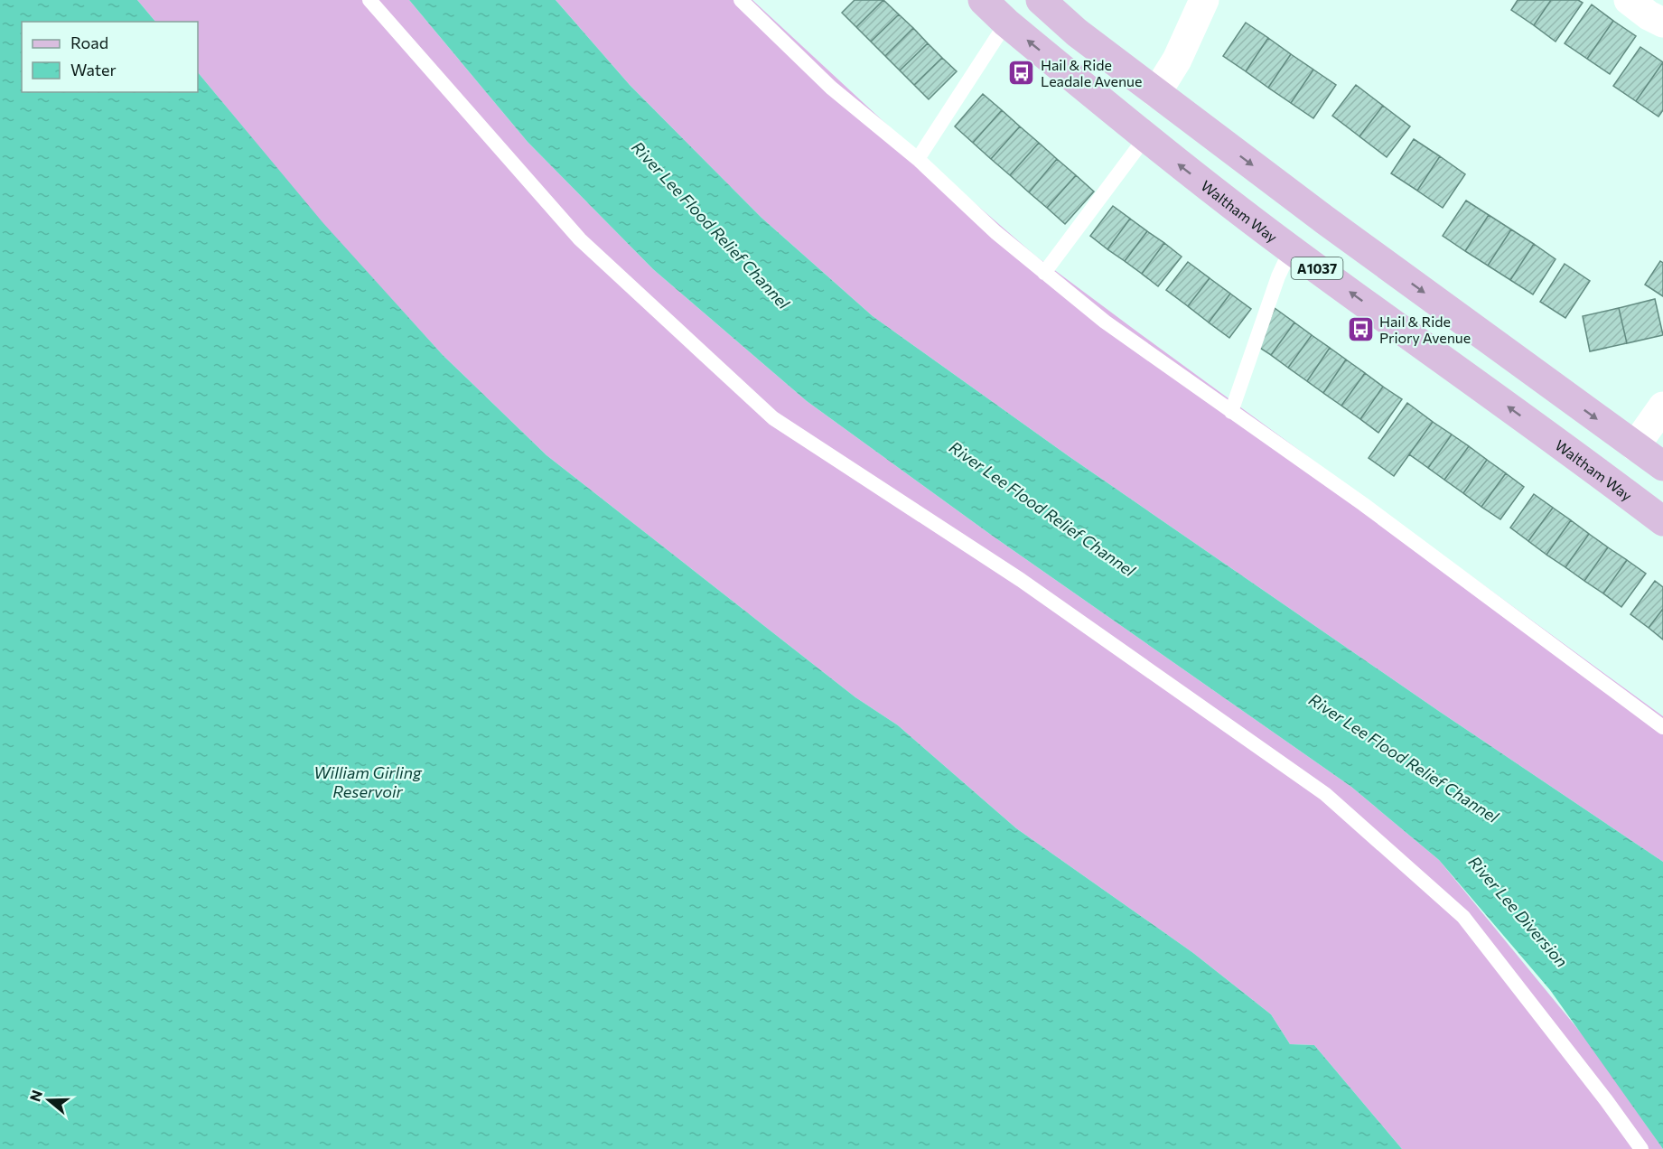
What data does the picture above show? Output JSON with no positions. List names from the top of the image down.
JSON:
{
  "streets": {
    "main road": ["Waltham Way", "A1037"]
  },
  "crossings": [
    ["Waltham Way", "A1037"]
  ],
  "water": ["River Lee Flood Relief Channel", "William Girling Reservoir", "River Lee Diversion"],
  "places": {
    "bus stop": ["Hail & Ride Leadale Avenue", "Hail & Ride Priory Avenue"]
  },
  "legend": ["Road", "Water"],
  "north": "left"
}
